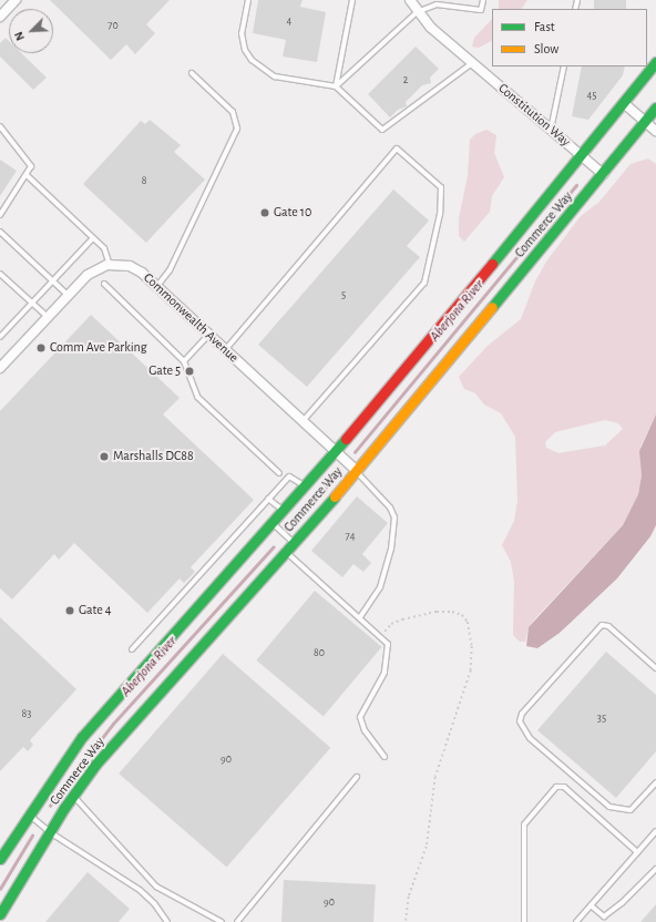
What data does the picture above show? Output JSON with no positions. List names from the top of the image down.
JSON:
{
  "streets": {
    "street": ["Constitution Way", "Commerce Way", "Commonwealth Avenue"]
  },
  "crossings": [
    ["Constitution Way", "Commerce Way"],
    ["Commerce Way", "Commonwealth Avenue"]
  ],
  "water": ["Aberjona River"],
  "places": [
    "Gate 10",
    "Comm Ave Parking",
    "Gate 5",
    "Marshalls DC88",
    "Gate 4"
  ],
  "house_numbers": [
    "4",
    "70",
    "2",
    "45",
    "8",
    "5",
    "74",
    "80",
    "83",
    "35",
    "90",
    "90"
  ],
  "legend": ["Fast", "Slow"],
  "north": "bottom left"
}
